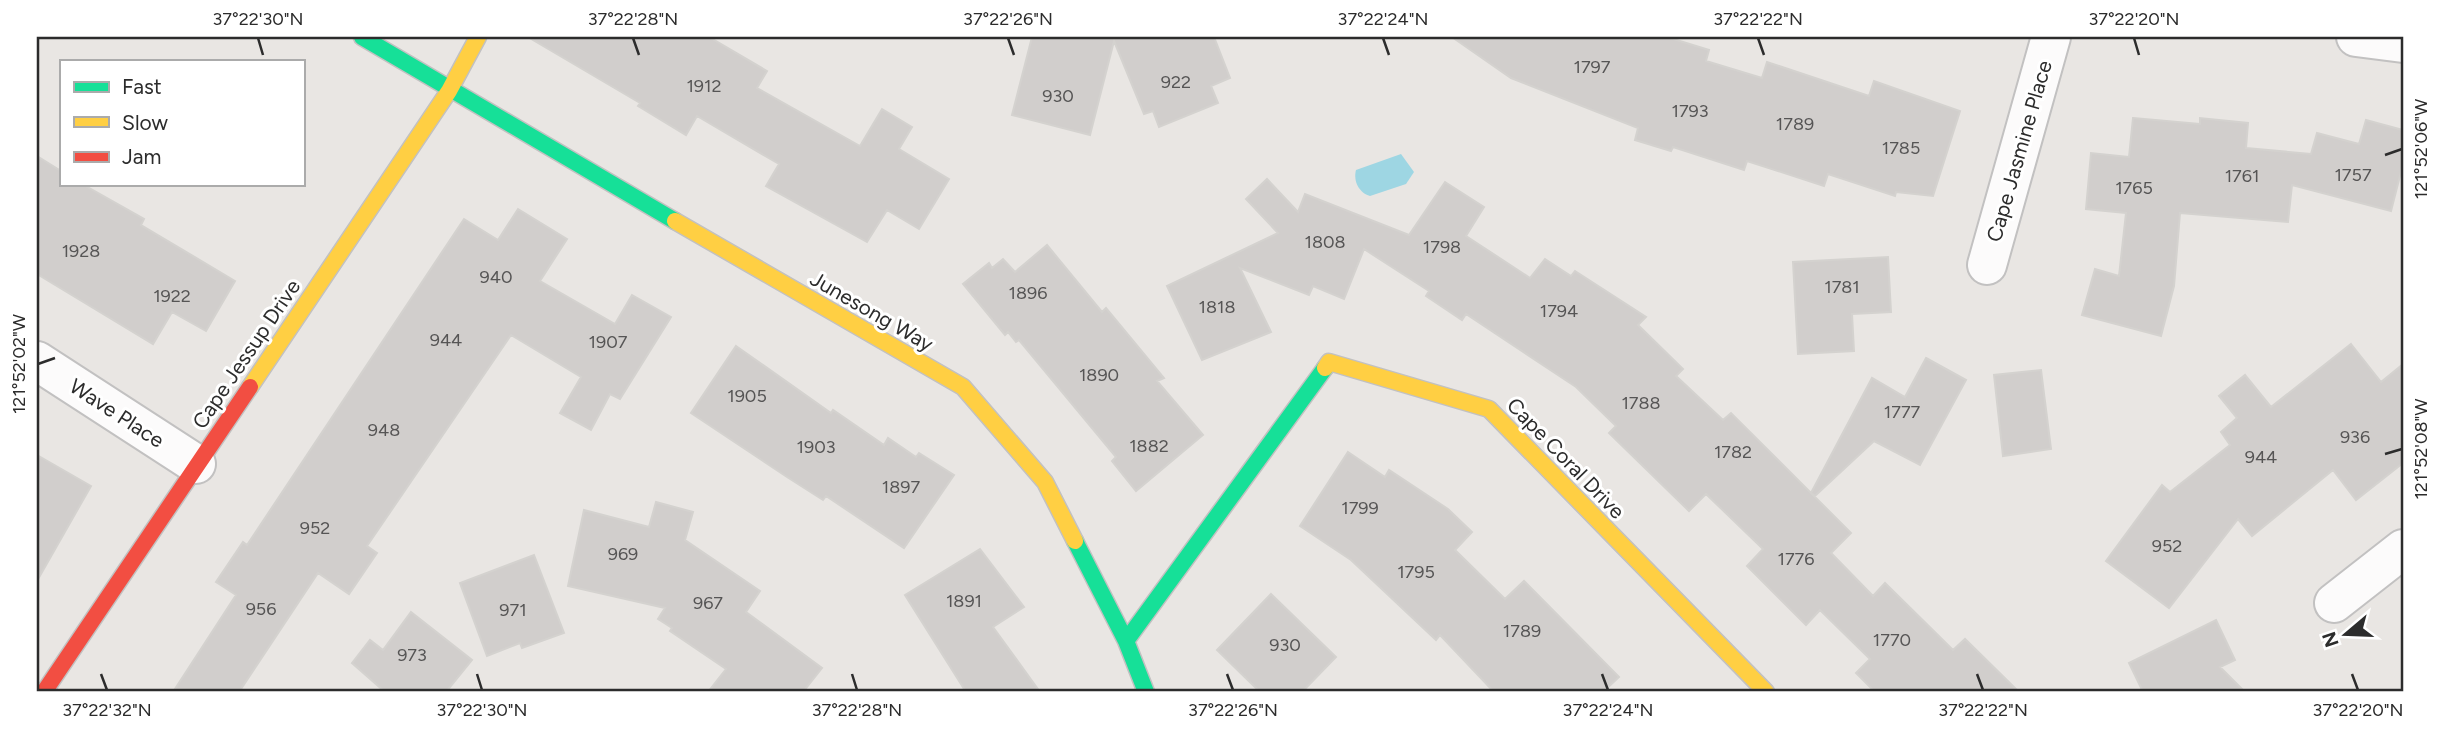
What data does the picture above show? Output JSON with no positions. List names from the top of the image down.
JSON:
{
  "streets": {
    "street": [
      "Cape Jasmine Place",
      "Junesong Way",
      "Cape Jessup Drive",
      "Wave Place",
      "Cape Coral Drive"
    ]
  },
  "crossings": [
    ["Junesong Way", "Cape Jessup Drive"],
    ["Junesong Way", "Cape Coral Drive"],
    ["Cape Jessup Drive", "Wave Place"]
  ],
  "house_numbers": [
    "1797",
    "922",
    "1912",
    "930",
    "1793",
    "1789",
    "1785",
    "1757",
    "1761",
    "1765",
    "1808",
    "1798",
    "1928",
    "940",
    "1781",
    "1896",
    "1922",
    "1818",
    "1794",
    "944",
    "1907",
    "1890",
    "1905",
    "1788",
    "1777",
    "948",
    "936",
    "1882",
    "1903",
    "1782",
    "944",
    "1897",
    "1799",
    "952",
    "952",
    "969",
    "1776",
    "1795",
    "1891",
    "967",
    "956",
    "971",
    "1789",
    "1770",
    "930",
    "973"
  ],
  "legend": ["Fast", "Slow", "Jam"],
  "north": "left",
  "coordinates": [
    "37°22'30\"N",
    "37°22'28\"N",
    "37°22'26\"N",
    "37°22'24\"N",
    "37°22'22\"N",
    "37°22'20\"N",
    "121°52'06\"W",
    "121°52'02\"W",
    "121°52'08\"W",
    "37°22'32\"N"
  ]
}
